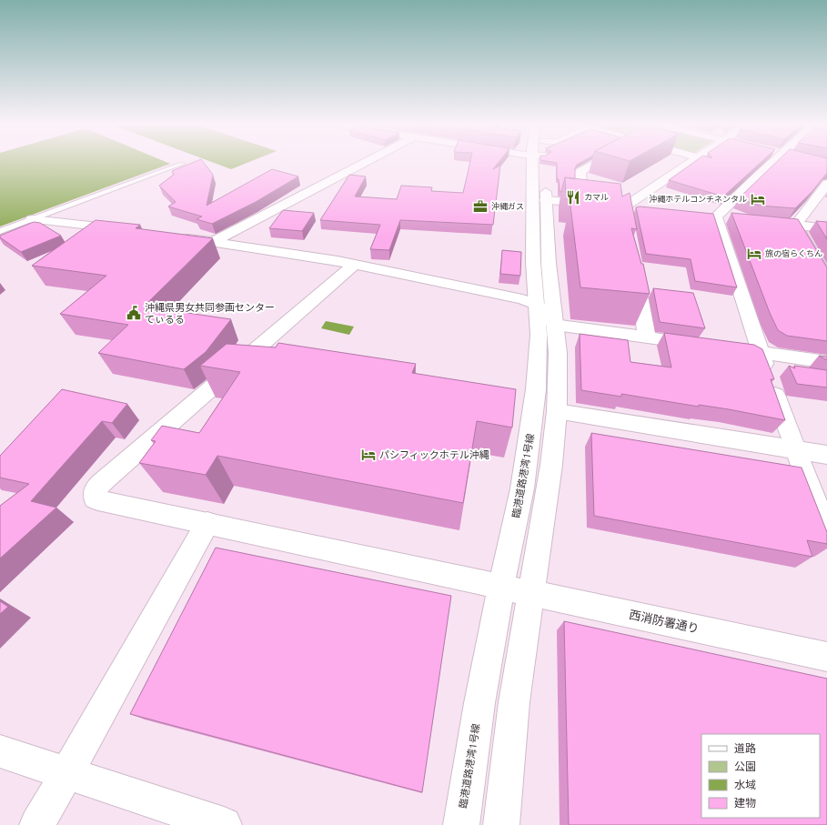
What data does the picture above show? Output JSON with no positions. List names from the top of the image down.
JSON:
{
  "streets": {
    "street": ["臨港道路港湾1号線", "西消防署通り"]
  },
  "crossings": [
    ["臨港道路港湾1号線", "西消防署通り"]
  ],
  "places": {
    "restaurant": ["カマル"],
    "hotel": ["沖縄ホテルコンチネンタル", "旅の宿らくちん", "パシフィックホテル沖縄"],
    "office": ["沖縄ガス"],
    "public building": ["沖縄県男女共同参画センター てぃるる"]
  },
  "legend": [
    "道路",
    "公園",
    "水域",
    "建物"
  ]
}
